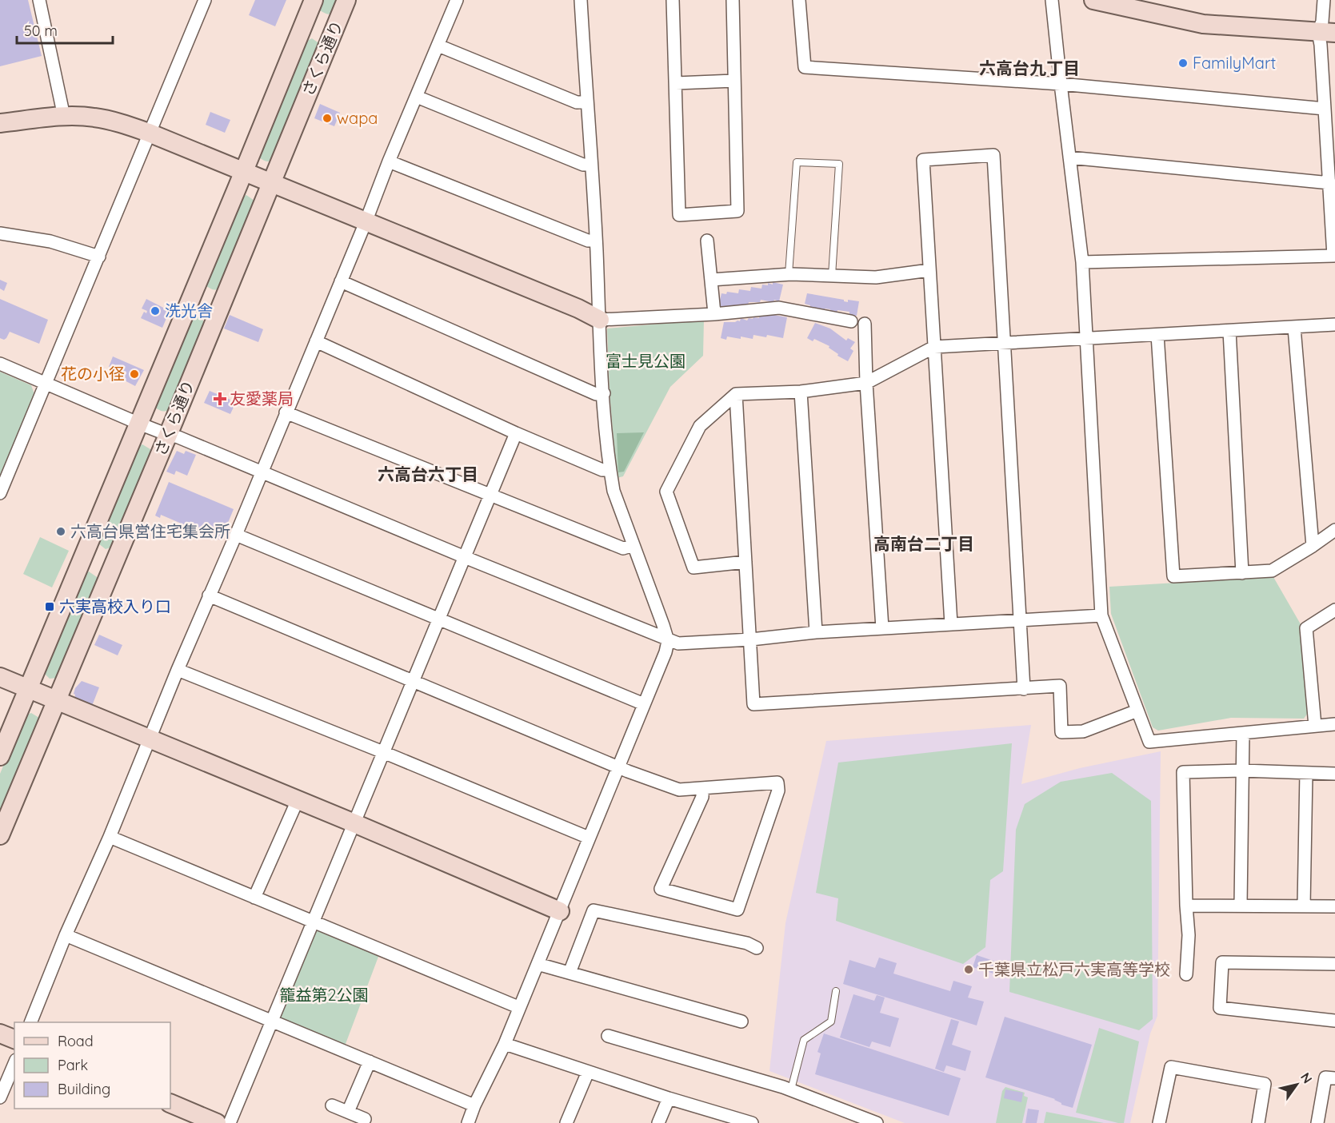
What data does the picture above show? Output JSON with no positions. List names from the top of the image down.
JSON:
{
  "streets": {
    "street": ["さくら通り"]
  },
  "districts": ["六高台九丁目", "六高台六丁目", "高南台二丁目"],
  "parks": ["富士見公園", "籠益第2公園"],
  "places": {
    "other": [
      "FamilyMart",
      "wapa",
      "洗光舎",
      "花の小径",
      "六高台県営住宅集会所",
      "千葉県立松戸六実高等学校"
    ],
    "health": ["友愛薬局"],
    "transit": ["六実高校入り口"]
  },
  "legend": ["Road", "Park", "Building"],
  "scale_bar": "50 m",
  "north": "top right"
}
